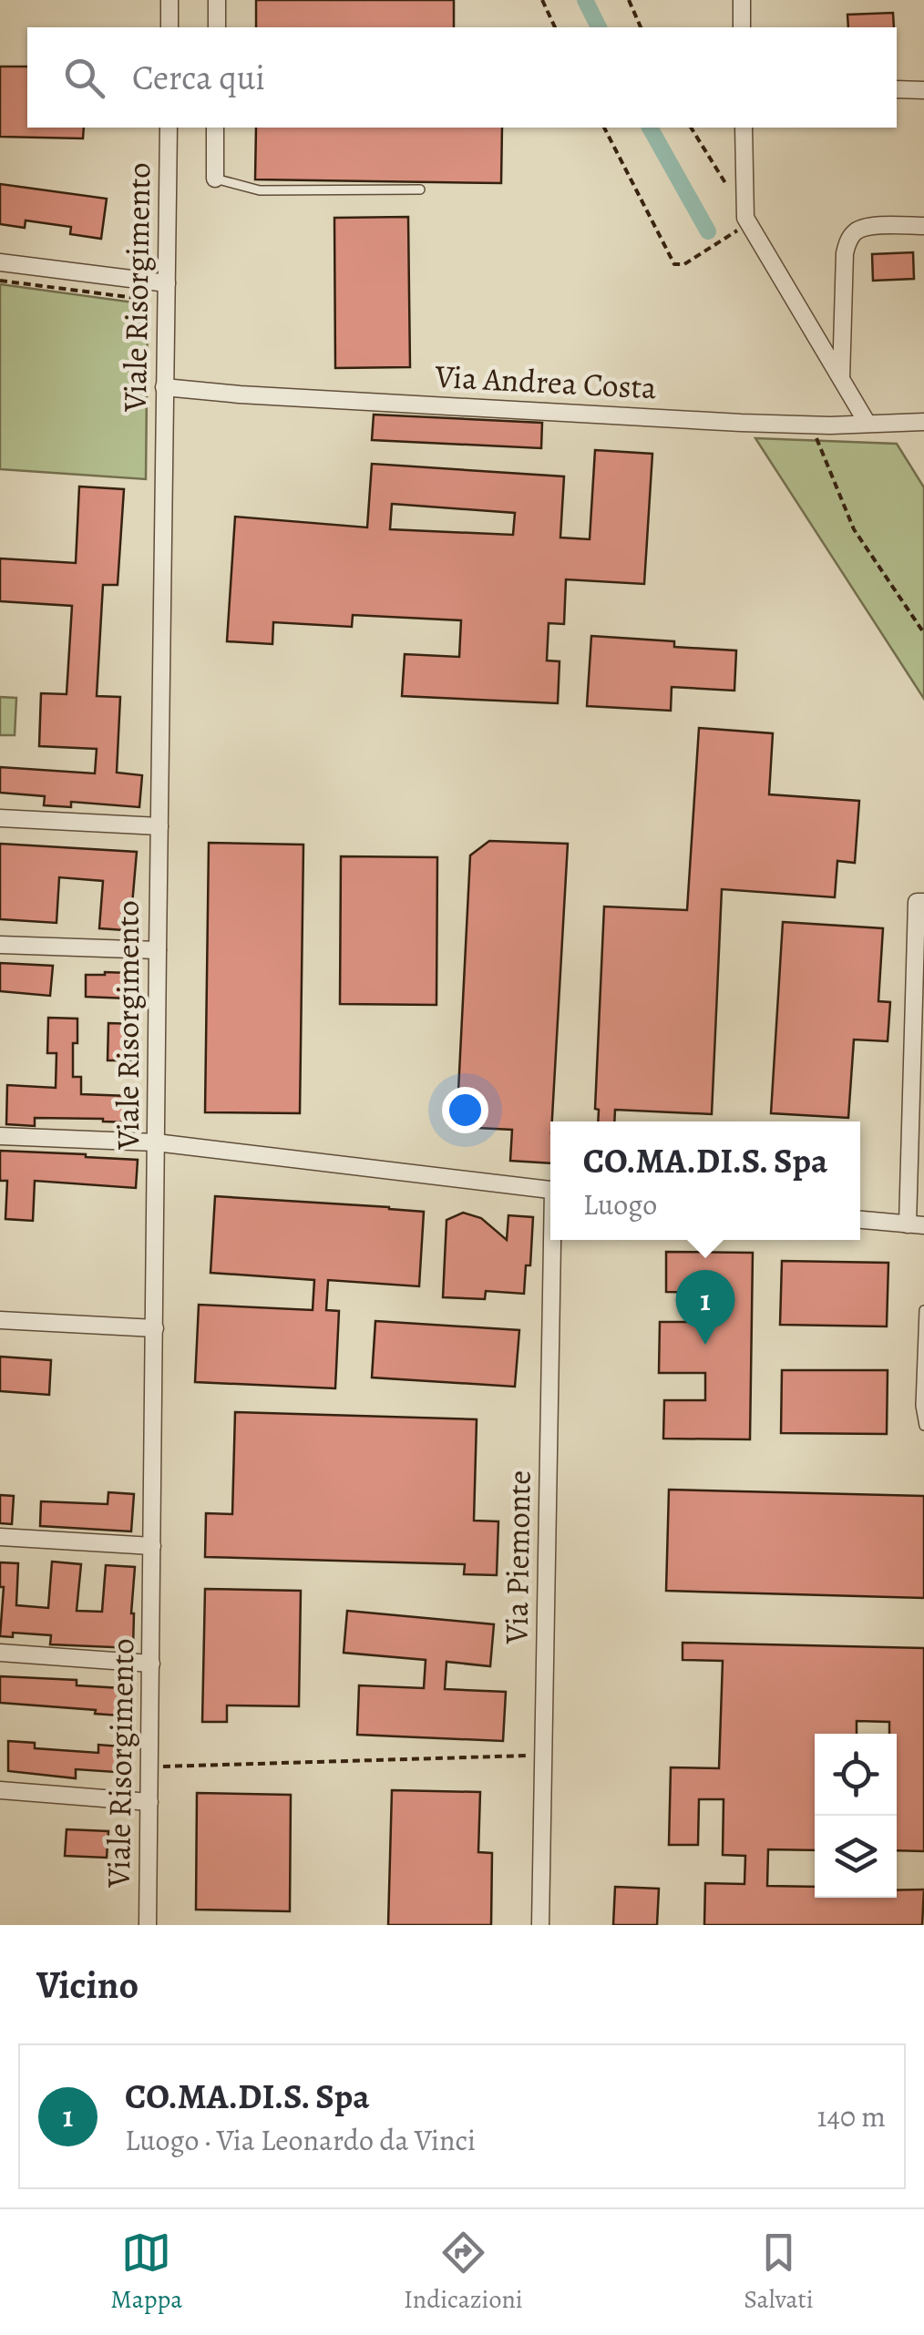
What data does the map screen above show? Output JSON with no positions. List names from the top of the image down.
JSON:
{
  "streets": {
    "street": ["Viale Risorgimento", "Via Andrea Costa", "Via Piemonte"]
  },
  "crossings": [
    ["Viale Risorgimento", "Via Andrea Costa"]
  ],
  "page": {
    "search": "Cerca qui",
    "popup": ["CO.MA.DI.S. Spa", "Luogo"],
    "pins": "1",
    "heading": "Vicino",
    "list": [
      {
        "mark": "1",
        "name": "CO.MA.DI.S. Spa",
        "note": "Luogo · Via Leonardo da Vinci",
        "value": "140 m"
      }
    ],
    "nav": ["Mappa", "Indicazioni", "Salvati"]
  }
}
